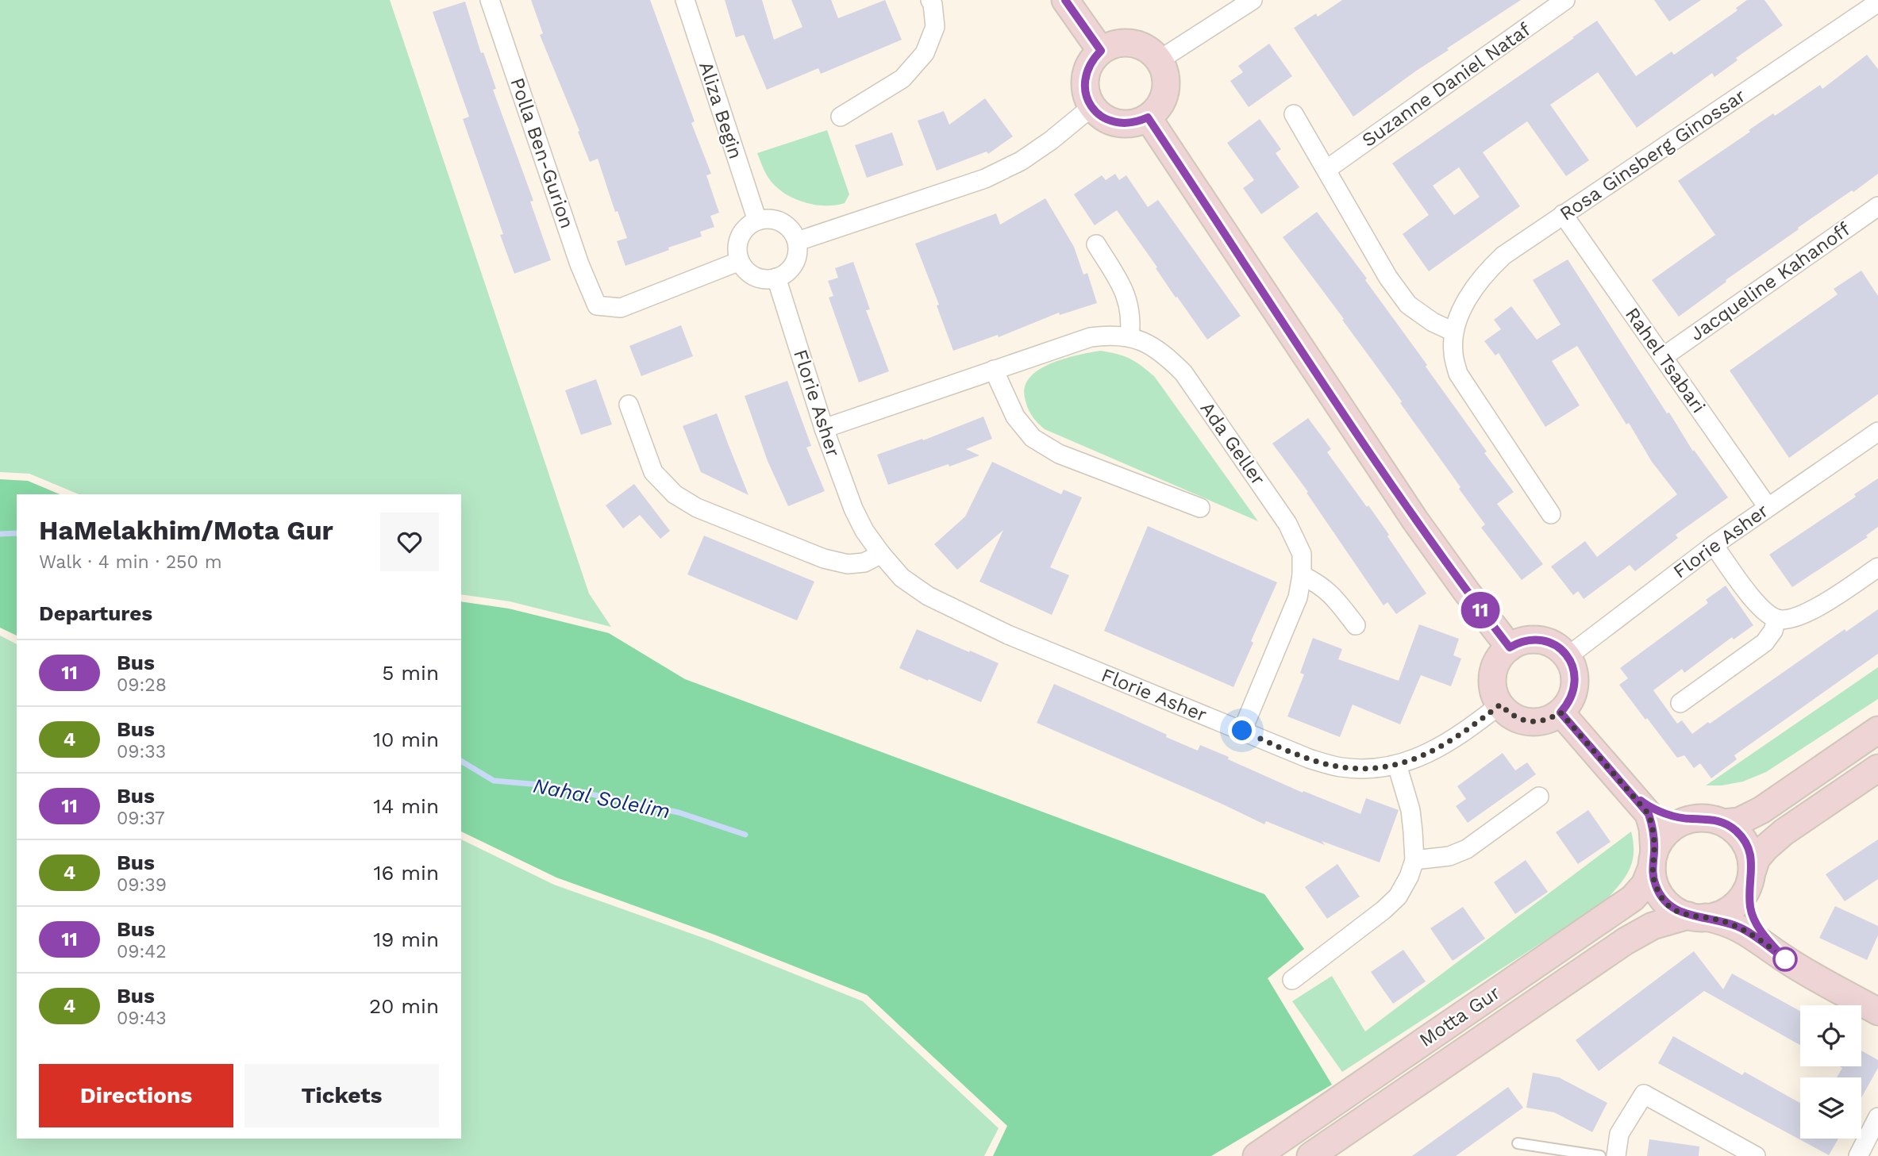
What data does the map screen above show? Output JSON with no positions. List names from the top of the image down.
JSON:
{
  "streets": {
    "street": [
      "Suzanne Daniel Nataf",
      "Aliza Begin",
      "Polla Ben-Gurion",
      "Rosa Ginsberg Ginossar",
      "Jacqueline Kahanoff",
      "Rahel Tsabari",
      "Florie Asher",
      "Ada Geller",
      "Motta Gur"
    ]
  },
  "crossings": [
    ["Aliza Begin", "Polla Ben-Gurion"],
    ["Aliza Begin", "Florie Asher"],
    ["Polla Ben-Gurion", "Florie Asher"],
    ["Rosa Ginsberg Ginossar", "Rahel Tsabari"],
    ["Jacqueline Kahanoff", "Rahel Tsabari"],
    ["Rahel Tsabari", "Florie Asher"],
    ["Florie Asher", "Ada Geller"]
  ],
  "water": ["Nahal Solelim"],
  "lines": ["bus line 11"],
  "page": {
    "on_map": "11",
    "heading": [
      ["HaMelakhim/Mota Gur", "Walk · 4 min · 250 m"],
      "Departures"
    ],
    "list": [
      {
        "mark": "11",
        "name": "Bus",
        "note": "09:28",
        "value": "5 min"
      },
      {
        "mark": "4",
        "name": "Bus",
        "note": "09:33",
        "value": "10 min"
      },
      {
        "mark": "11",
        "name": "Bus",
        "note": "09:37",
        "value": "14 min"
      },
      {
        "mark": "4",
        "name": "Bus",
        "note": "09:39",
        "value": "16 min"
      },
      {
        "mark": "11",
        "name": "Bus",
        "note": "09:42",
        "value": "19 min"
      },
      {
        "mark": "4",
        "name": "Bus",
        "note": "09:43",
        "value": "20 min"
      }
    ],
    "buttons": ["Directions", "Tickets"]
  }
}
